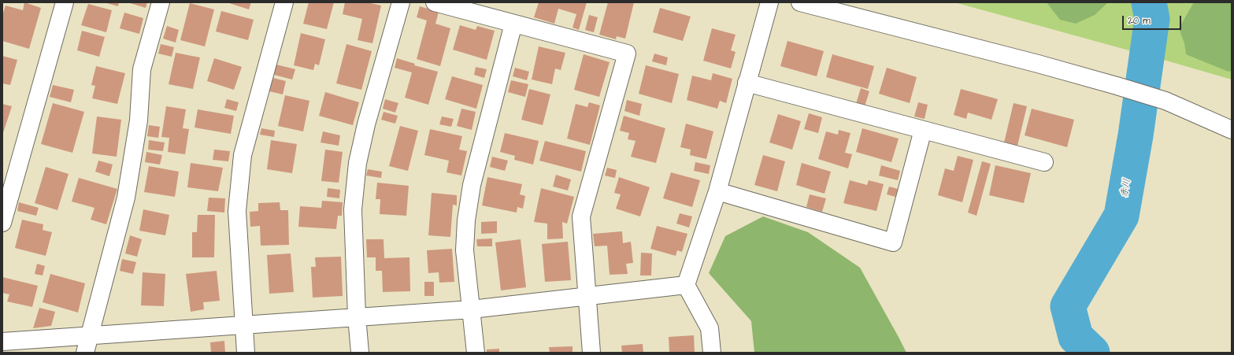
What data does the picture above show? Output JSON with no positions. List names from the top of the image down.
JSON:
{
  "water": ["赤川"],
  "scale_bar": "20 m"
}
